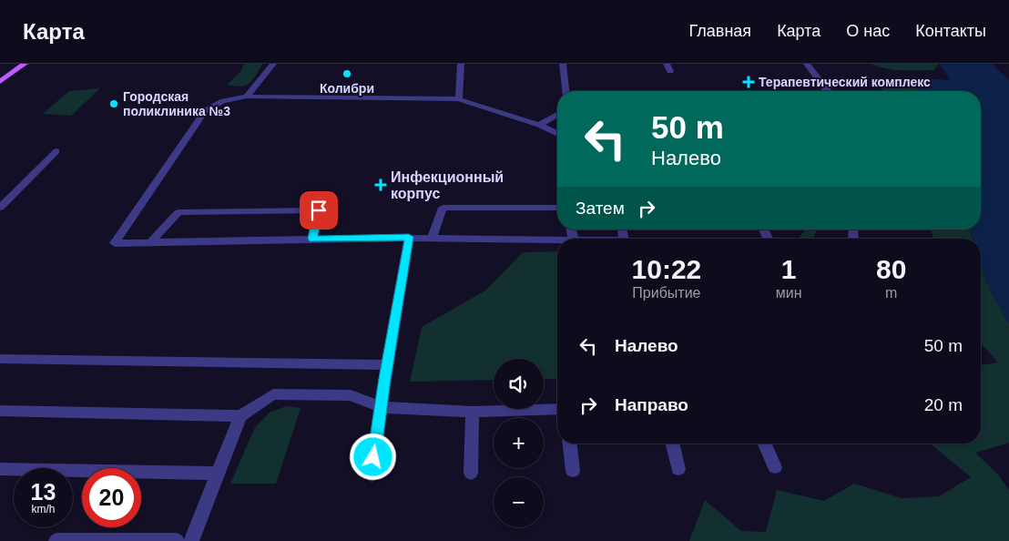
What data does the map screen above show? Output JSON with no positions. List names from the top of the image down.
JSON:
{
  "places": {
    "other": ["Колибри", "Городская поликлиника №3"],
    "health": ["Терапевтический комплекс", "Инфекционный корпус"]
  },
  "page": {
    "header": "Карта",
    "nav": [
      "Главная",
      "Карта",
      "О нас",
      "Контакты"
    ],
    "turn": ["50 m", "Налево"],
    "then": "Затем",
    "eta": [
      "10:22",
      "Прибытие",
      "1",
      "мин",
      "80",
      "m"
    ],
    "list": [
      {
        "name": "Налево",
        "value": "50 m"
      },
      {
        "name": "Направо",
        "value": "20 m"
      }
    ],
    "map_buttons": ["+", "−"],
    "speed": "13 km/h",
    "limit": "20"
  }
}
